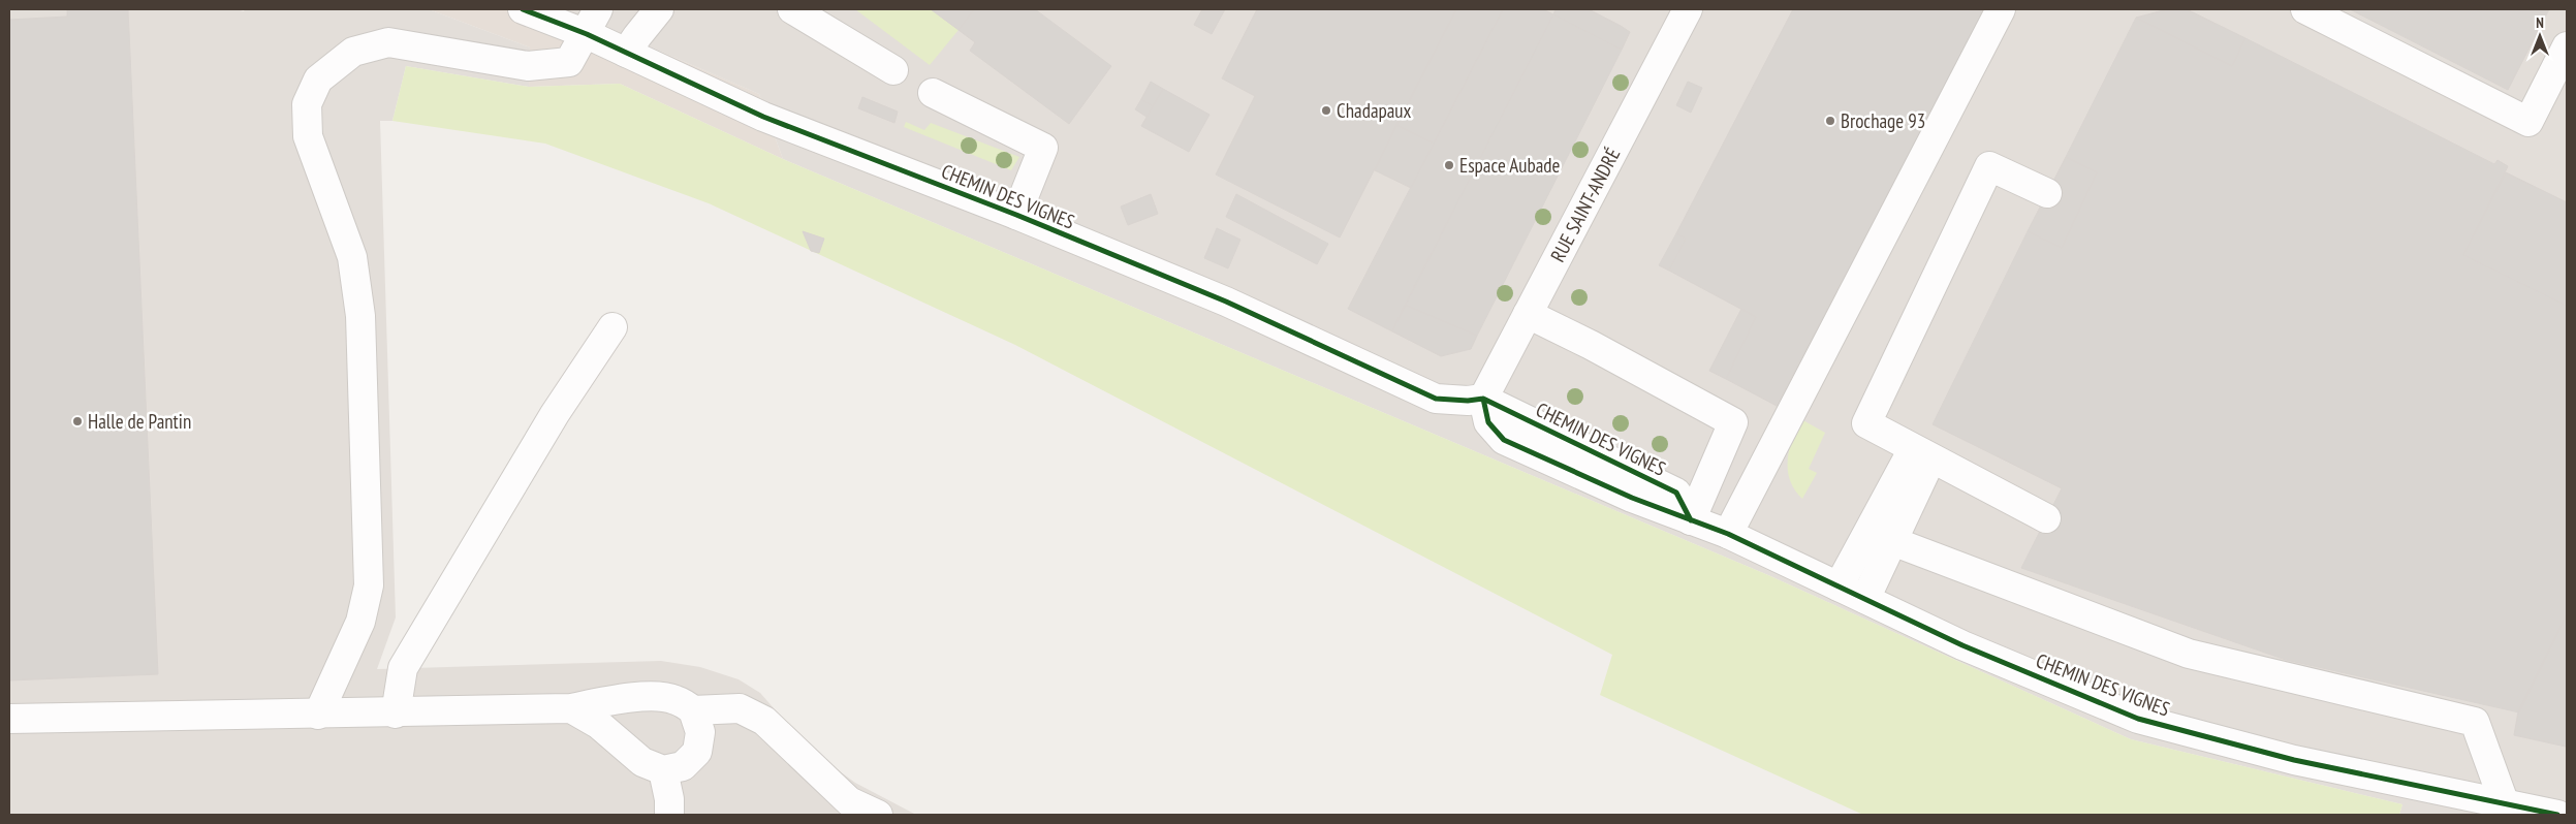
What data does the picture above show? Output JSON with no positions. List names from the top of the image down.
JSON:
{
  "streets": {
    "street": ["CHEMIN DES VIGNES", "RUE SAINT-ANDRÉ"]
  },
  "crossings": [
    ["CHEMIN DES VIGNES", "RUE SAINT-ANDRÉ"]
  ],
  "places": [
    "Chadapaux",
    "Brochage 93",
    "Espace Aubade",
    "Halle de Pantin"
  ],
  "north": "top"
}
